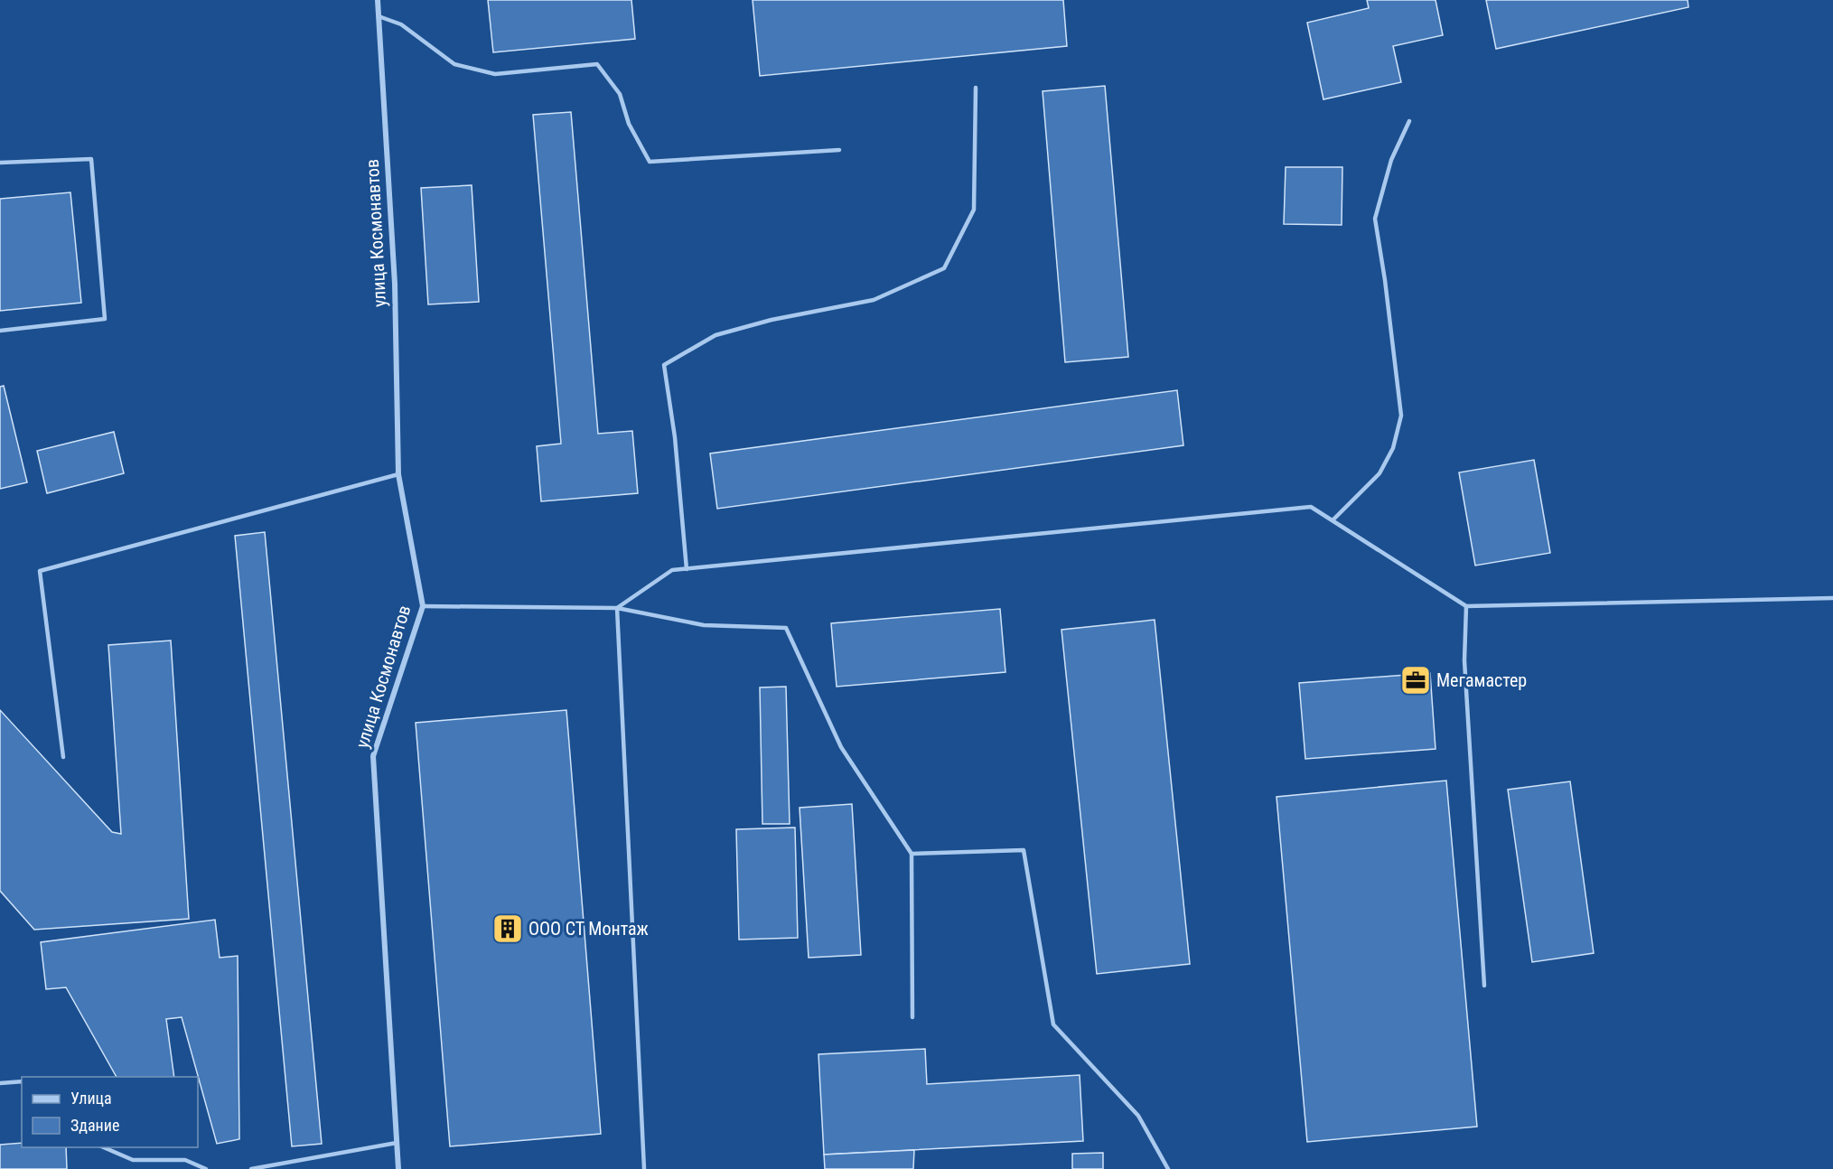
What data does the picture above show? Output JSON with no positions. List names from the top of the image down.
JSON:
{
  "streets": {
    "street": ["улица Космонавтов"]
  },
  "places": {
    "office": ["Мегамастер"],
    "building": ["ООО СТ Монтаж"]
  },
  "legend": ["Улица", "Здание"]
}
